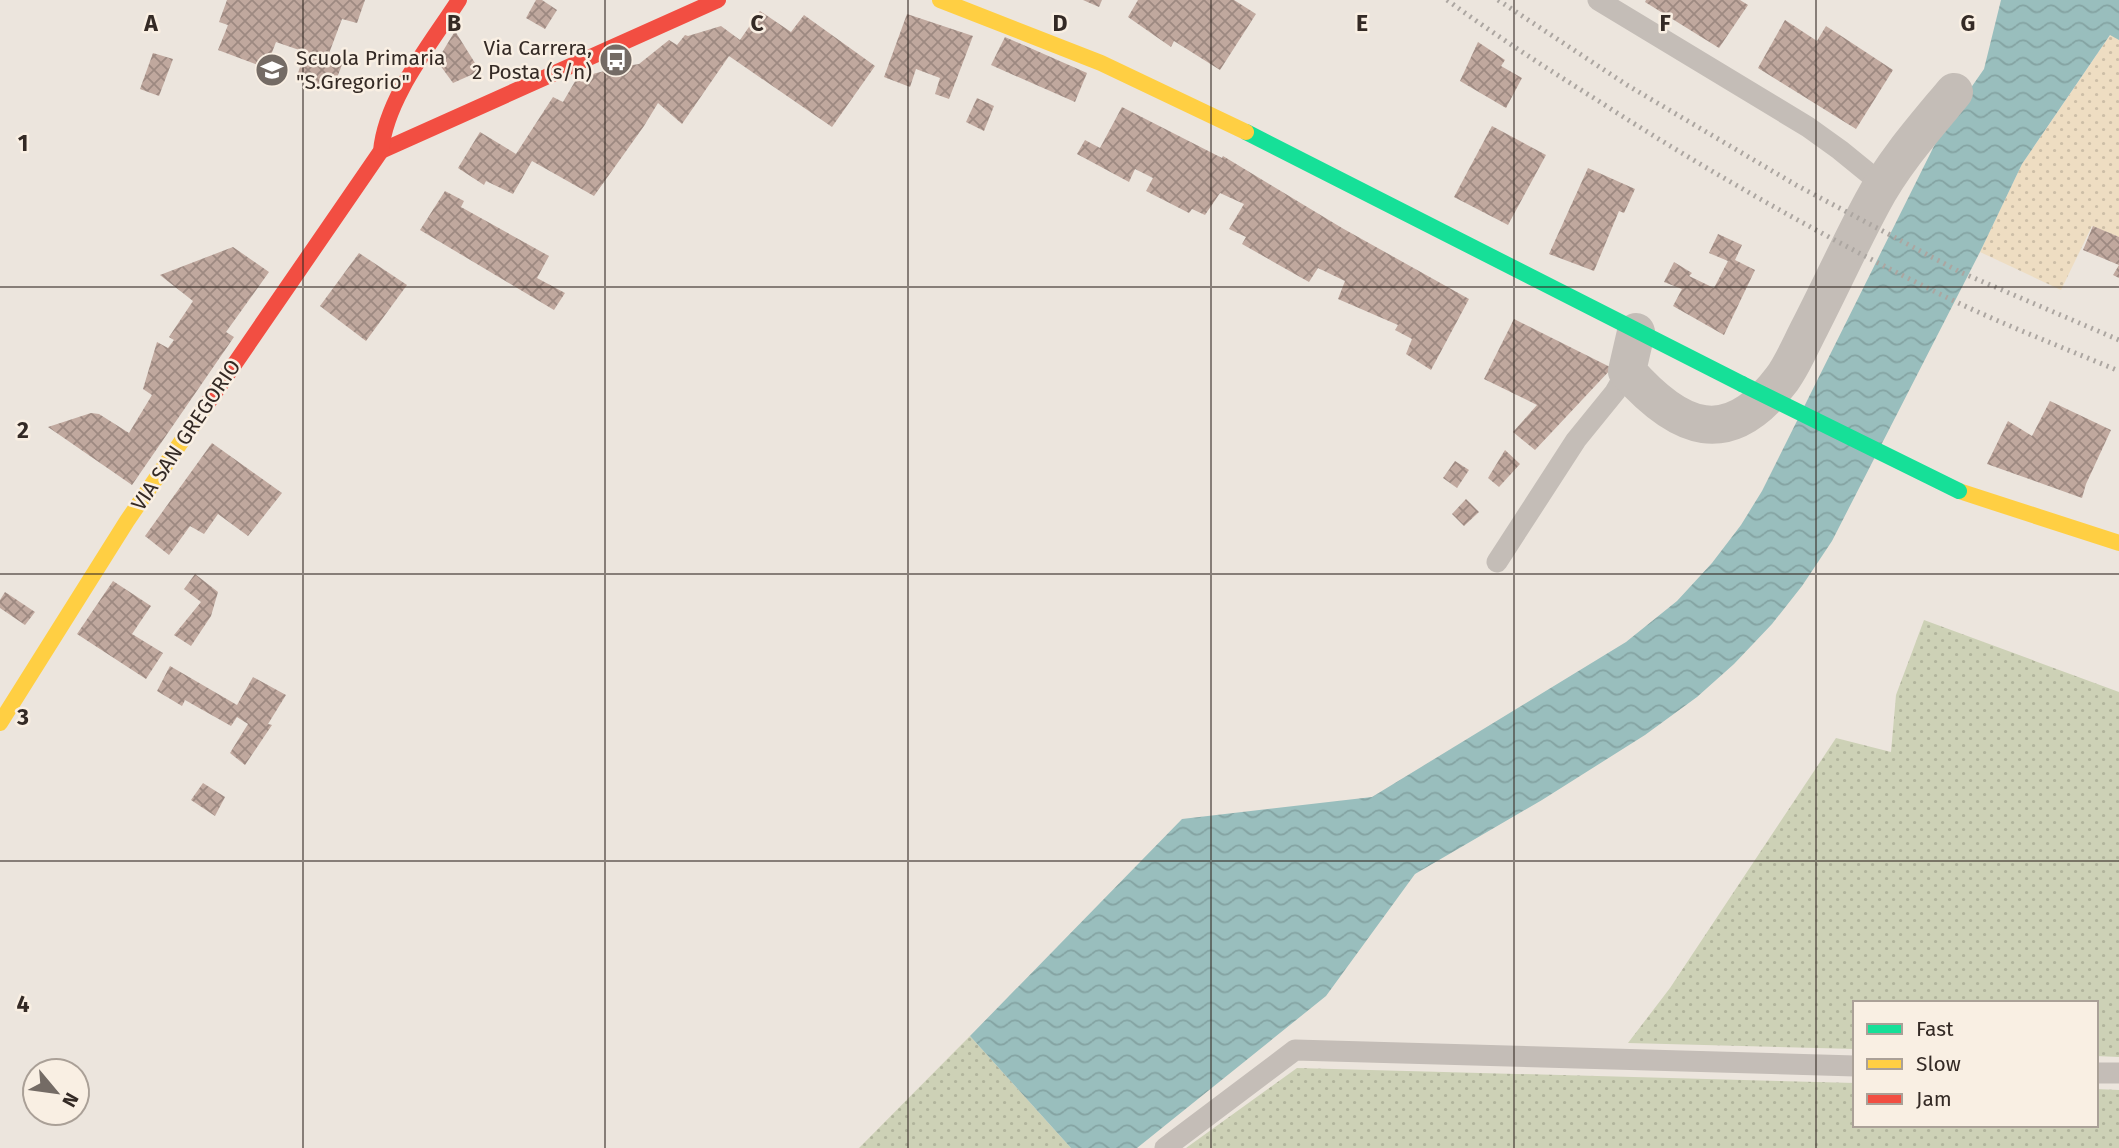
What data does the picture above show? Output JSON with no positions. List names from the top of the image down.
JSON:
{
  "streets": {
    "street": ["VIA SAN GREGORIO"]
  },
  "places": {
    "bus stop": ["Via Carrera, 2 Posta (s/n)"],
    "school or university": ["Scuola Primaria \"S.Gregorio\""]
  },
  "legend": ["Fast", "Slow", "Jam"],
  "north": "bottom right",
  "grid": {
    "columns": [
      "A",
      "B",
      "C",
      "D",
      "E",
      "F",
      "G"
    ],
    "rows": [
      "1",
      "2",
      "3",
      "4"
    ]
  }
}
